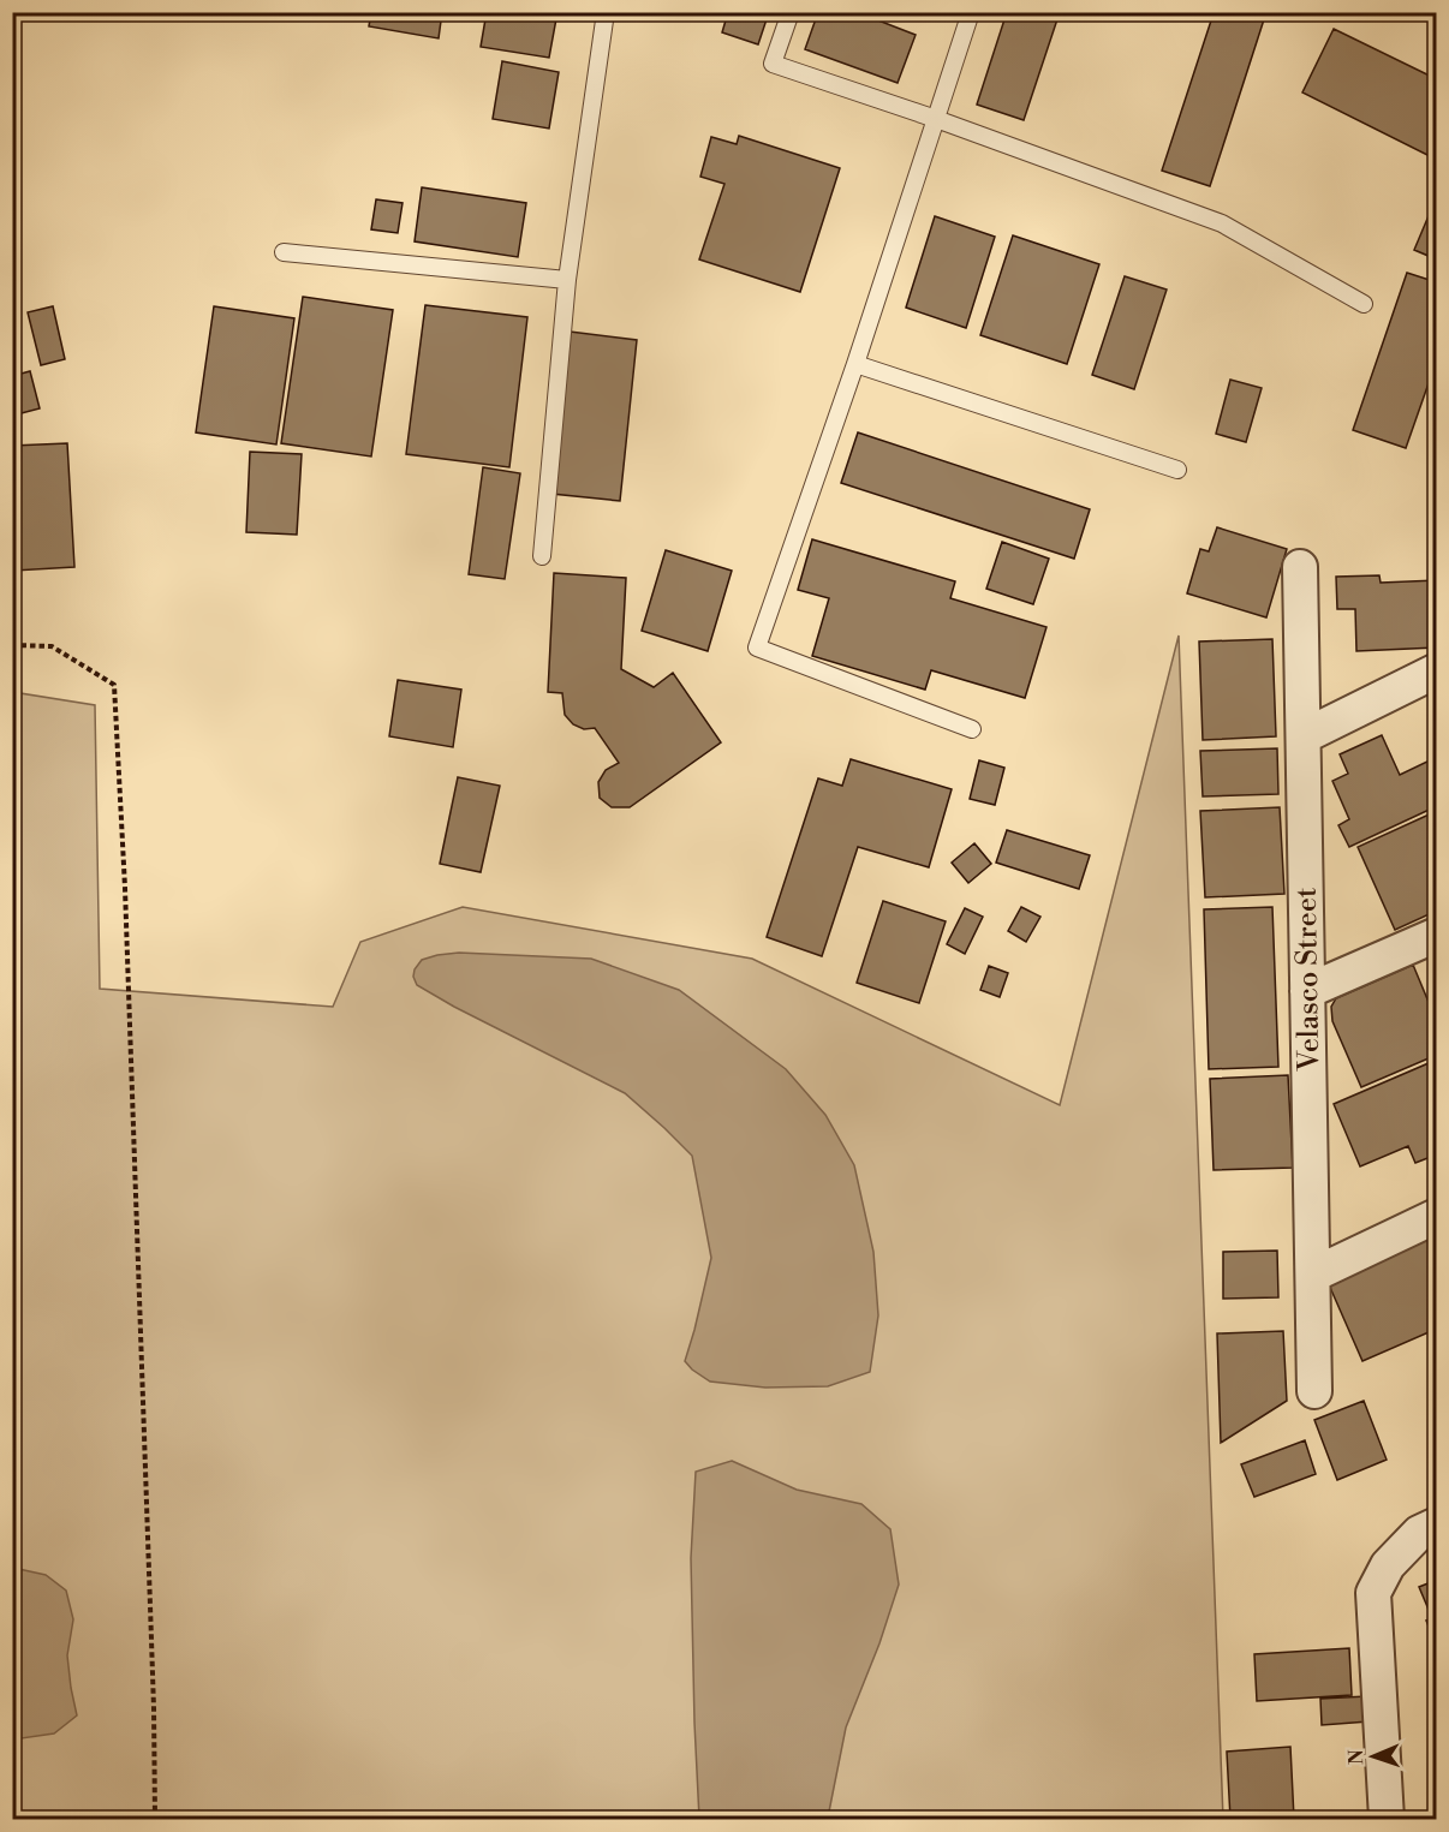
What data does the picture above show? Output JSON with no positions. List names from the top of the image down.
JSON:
{
  "streets": {
    "street": ["Velasco Street"]
  },
  "north": "left"
}
